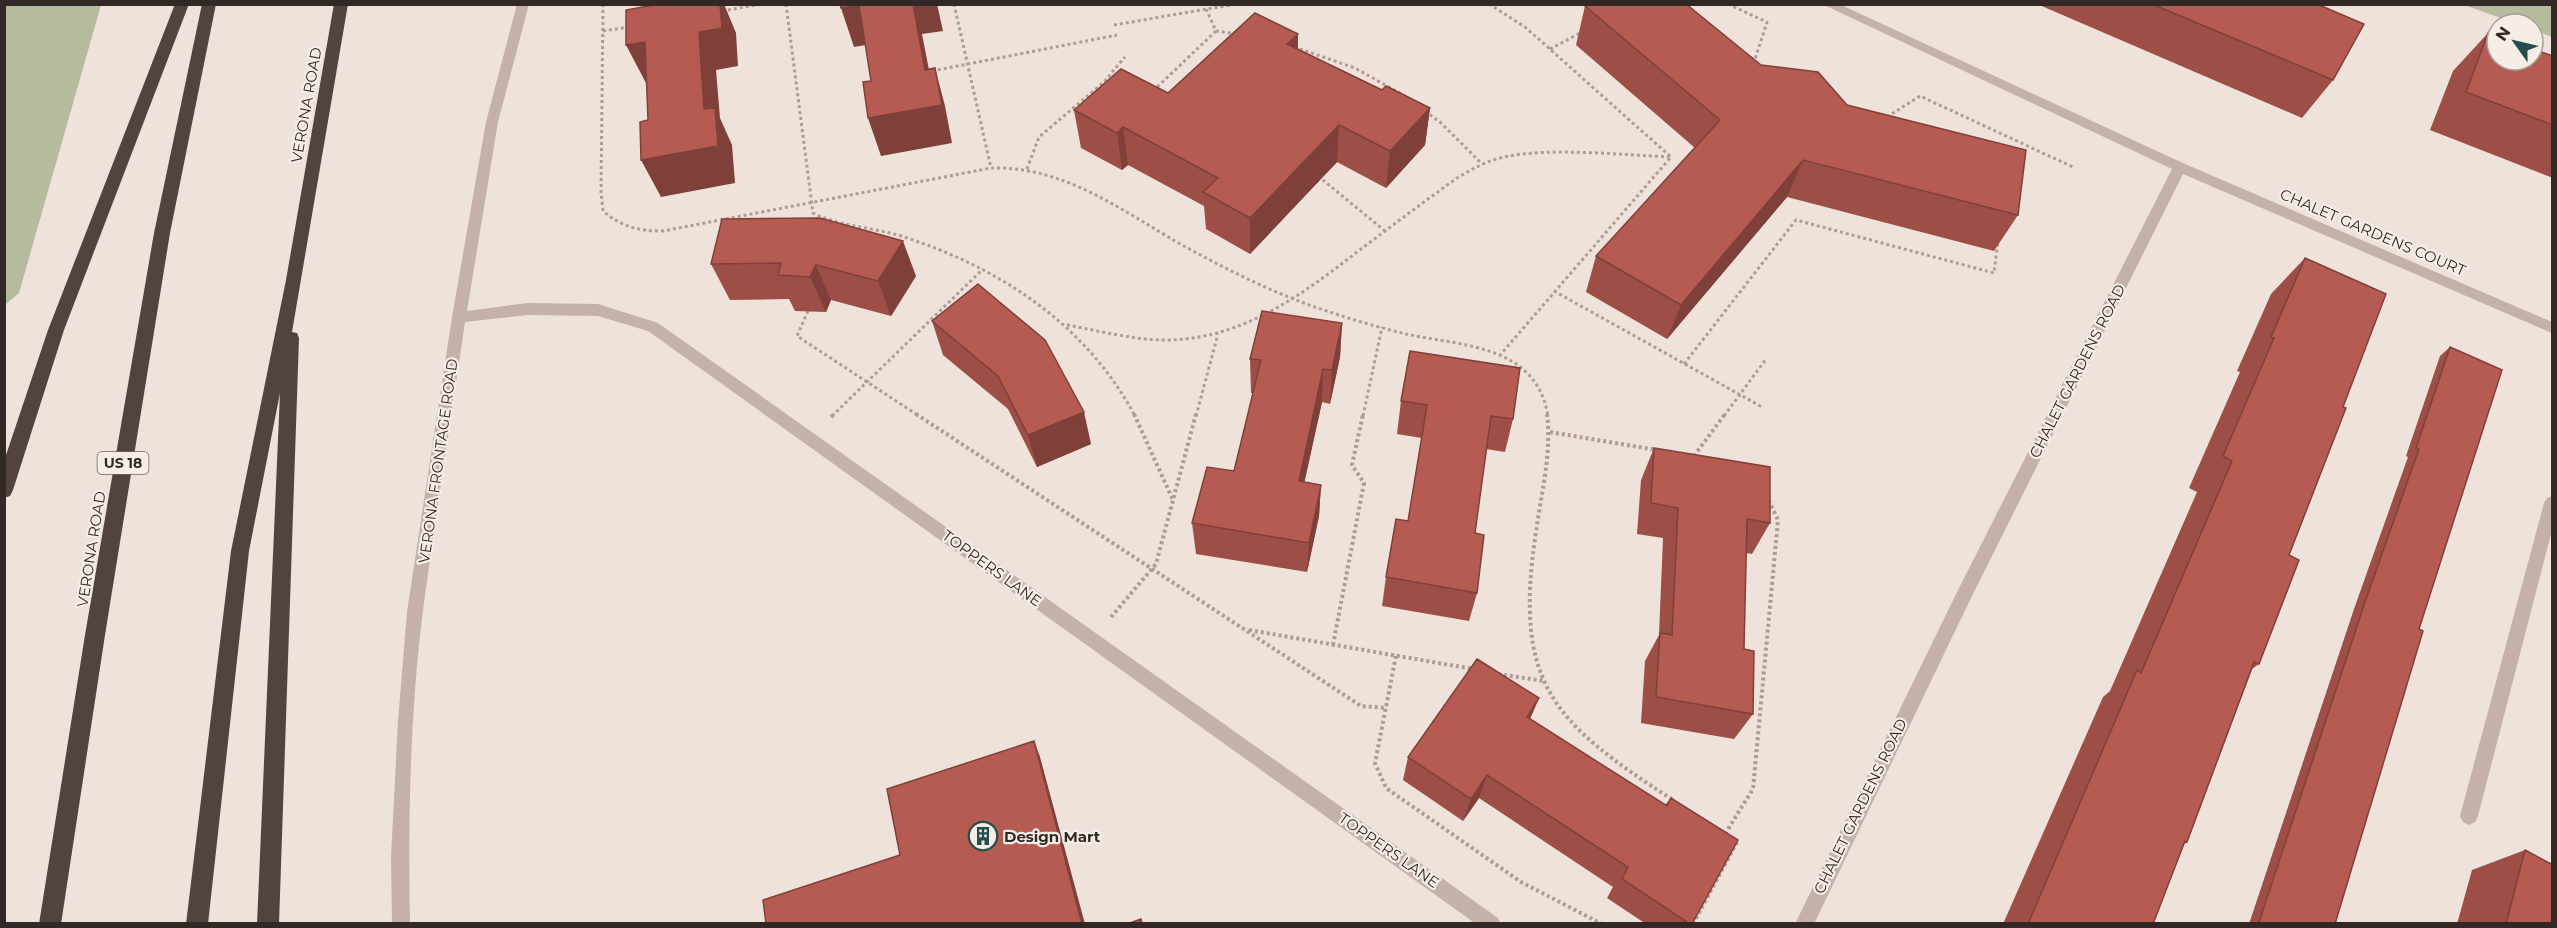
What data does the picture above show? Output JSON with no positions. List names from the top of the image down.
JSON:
{
  "streets": {
    "highway": ["VERONA ROAD", "US 18"],
    "street": [
      "CHALET GARDENS COURT",
      "CHALET GARDENS ROAD",
      "VERONA FRONTAGE ROAD",
      "TOPPERS LANE"
    ]
  },
  "crossings": [
    ["CHALET GARDENS COURT", "CHALET GARDENS ROAD"],
    ["VERONA FRONTAGE ROAD", "TOPPERS LANE"]
  ],
  "places": {
    "building": ["Design Mart"]
  },
  "north": "top left"
}
